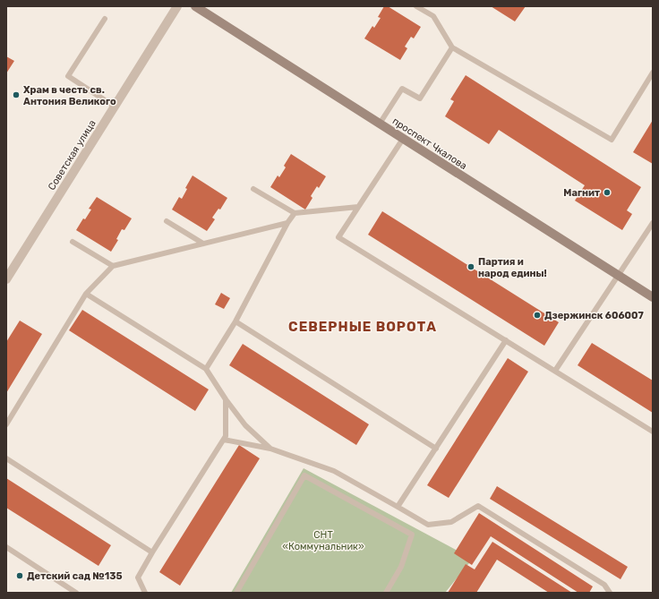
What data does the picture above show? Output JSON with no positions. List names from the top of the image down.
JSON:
{
  "streets": {
    "main road": ["проспект Чкалова"],
    "street": ["Советская улица"]
  },
  "districts": ["СЕВЕРНЫЕ ВОРОТА"],
  "parks": ["СНТ «Коммунальник»"],
  "places": [
    "Храм в честь св. Антония Великого",
    "Магнит",
    "Партия и народ едины!",
    "Дзержинск 606007",
    "Детский сад №135"
  ]
}
